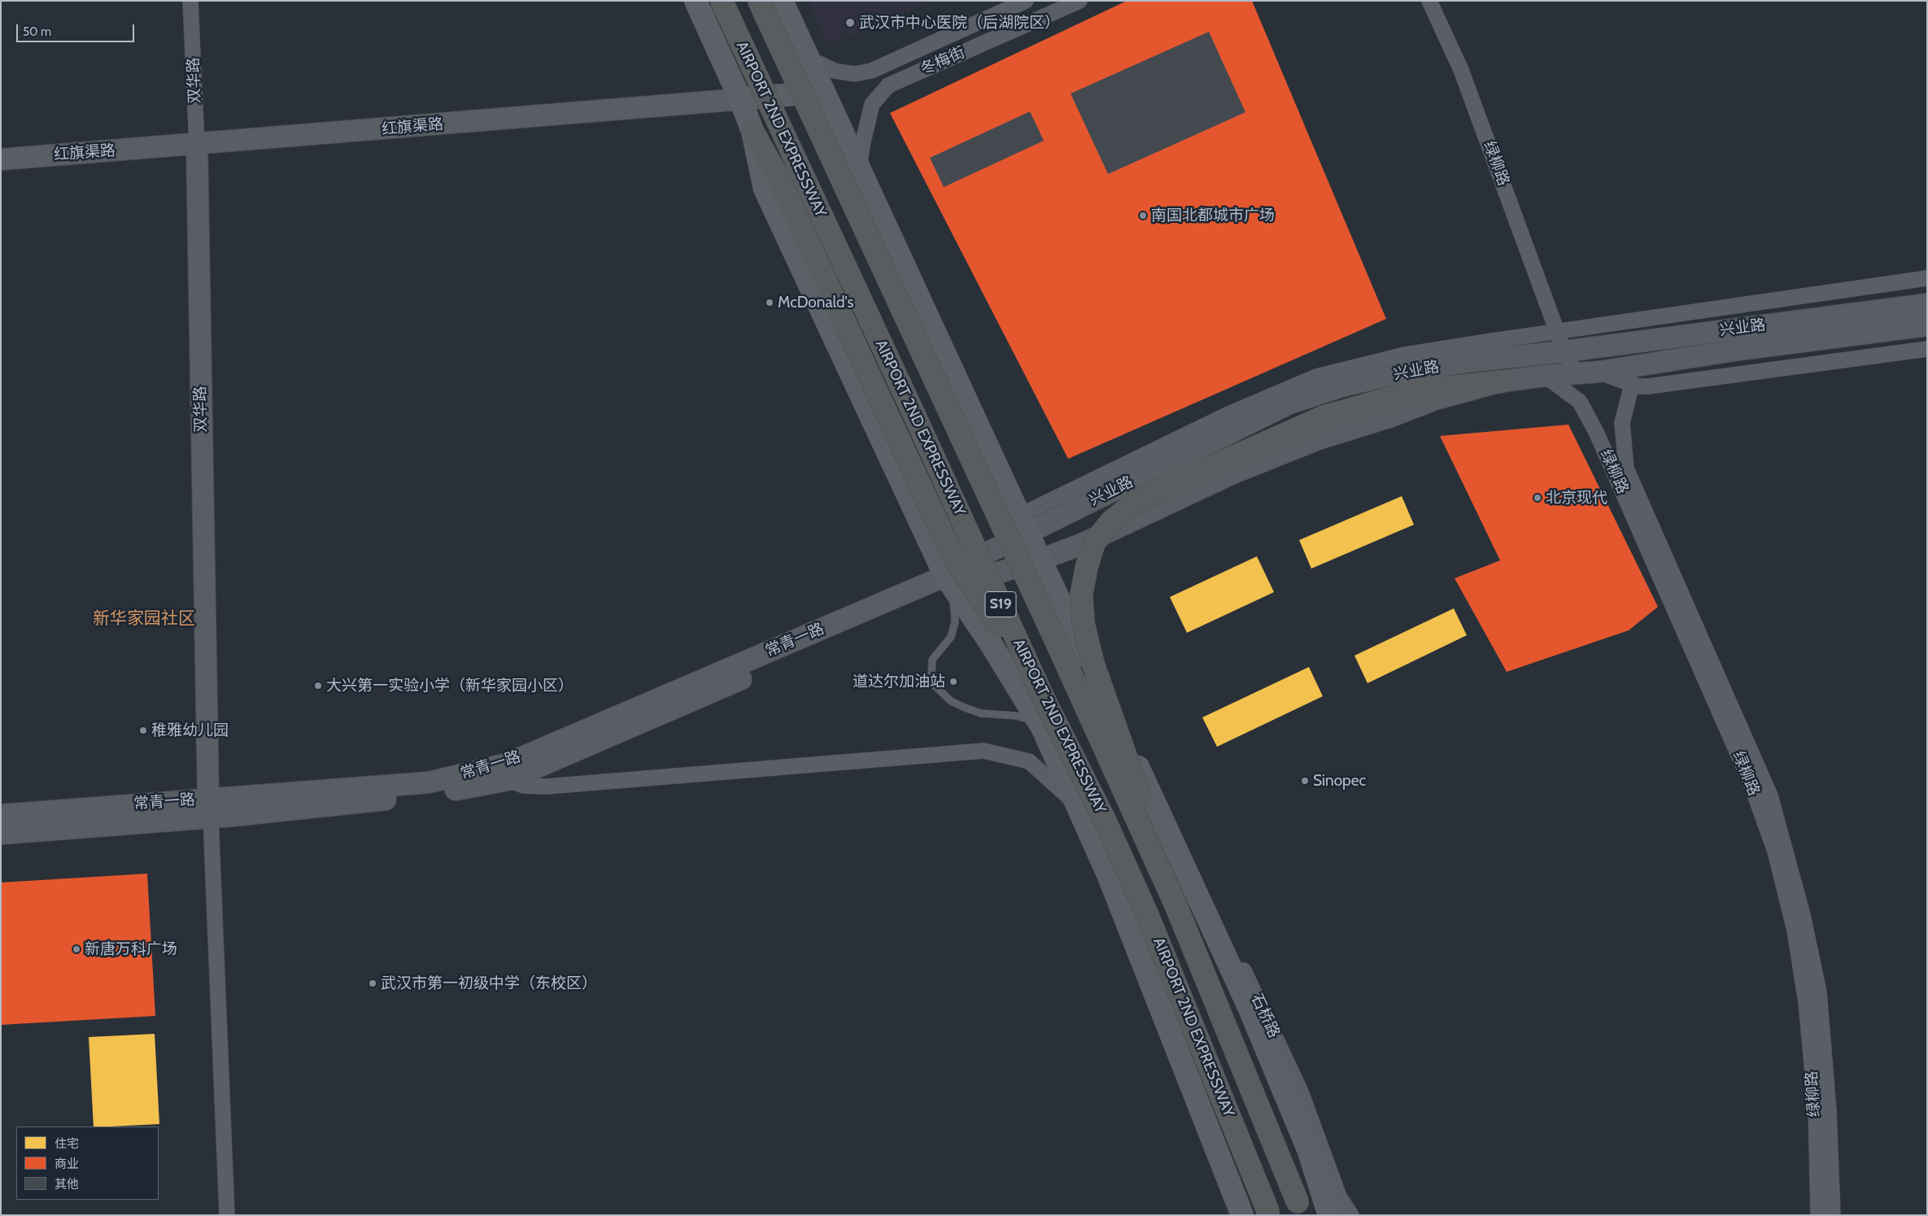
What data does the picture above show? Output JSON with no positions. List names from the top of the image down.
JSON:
{
  "streets": {
    "highway": ["AIRPORT 2ND EXPRESSWAY", "S19"],
    "main road": [
      "双华路",
      "红旗渠路",
      "兴业路",
      "常青一路"
    ],
    "street": ["冬梅街", "绿柳路", "石桥路"]
  },
  "crossings": [
    ["双华路", "红旗渠路"],
    ["双华路", "常青一路"],
    ["绿柳路", "兴业路"],
    ["兴业路", "常青一路"]
  ],
  "districts": ["新华家园社区"],
  "places": [
    "武汉市中心医院（后湖院区）",
    "南国北都城市广场",
    "McDonald's",
    "北京现代",
    "道达尔加油站",
    "大兴第一实验小学（新华家园小区）",
    "稚雅幼儿园",
    "Sinopec",
    "新唐万科广场",
    "武汉市第一初级中学（东校区）"
  ],
  "legend": ["住宅", "商业", "其他"],
  "scale_bar": "50 m"
}
